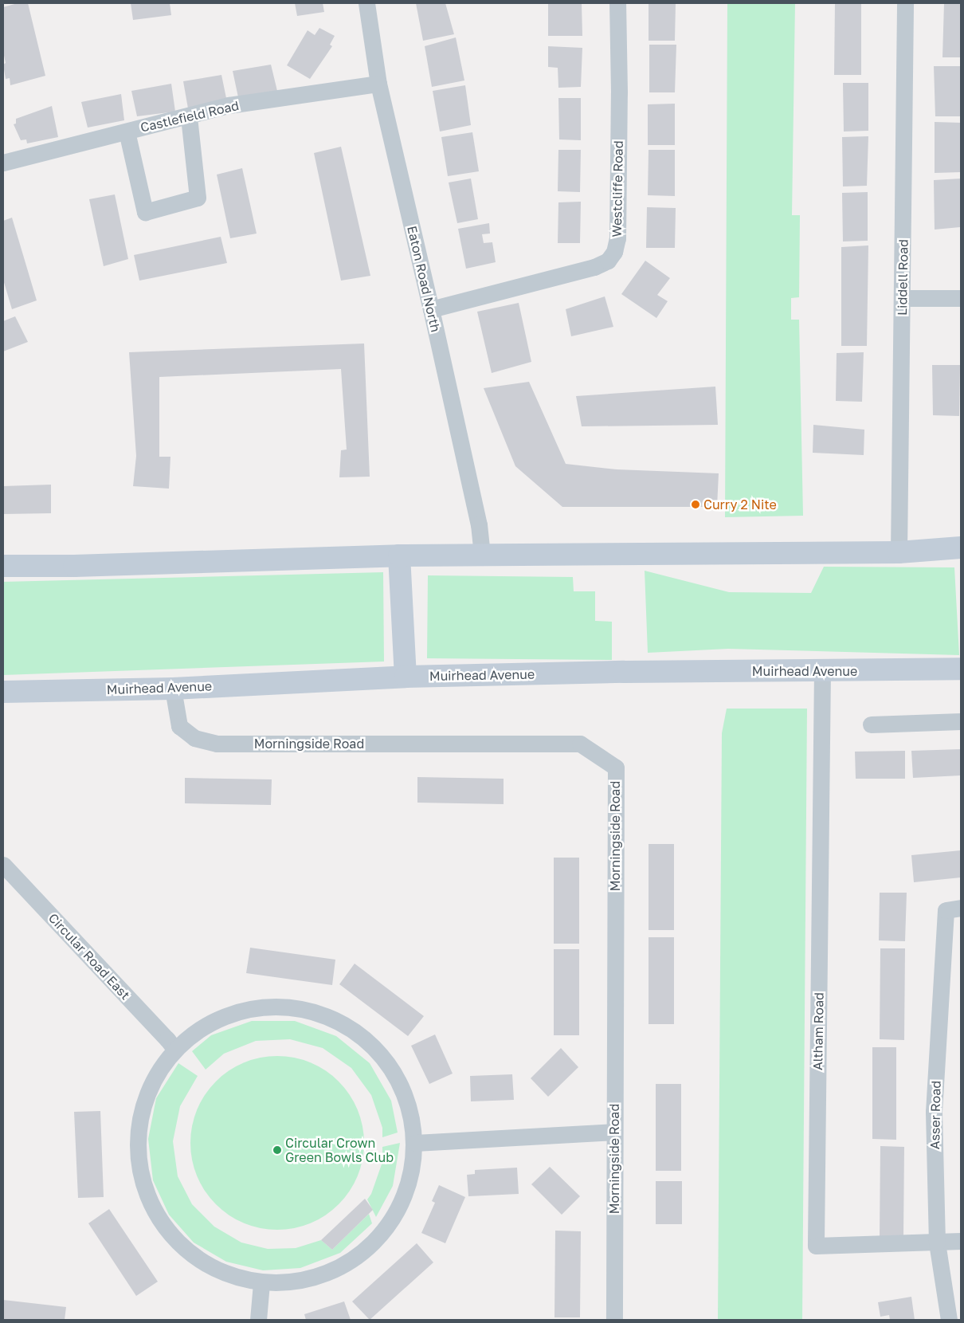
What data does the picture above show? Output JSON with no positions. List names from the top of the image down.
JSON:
{
  "streets": {
    "street": [
      "Castlefield Road",
      "Westcliffe Road",
      "Liddell Road",
      "Eaton Road North",
      "Muirhead Avenue",
      "Morningside Road",
      "Circular Road East",
      "Altham Road",
      "Asser Road"
    ]
  },
  "crossings": [
    ["Castlefield Road", "Eaton Road North"],
    ["Westcliffe Road", "Eaton Road North"],
    ["Muirhead Avenue", "Morningside Road"],
    ["Muirhead Avenue", "Altham Road"],
    ["Altham Road", "Asser Road"]
  ],
  "places": ["Curry 2 Nite", "Circular Crown Green Bowls Club"]
}
